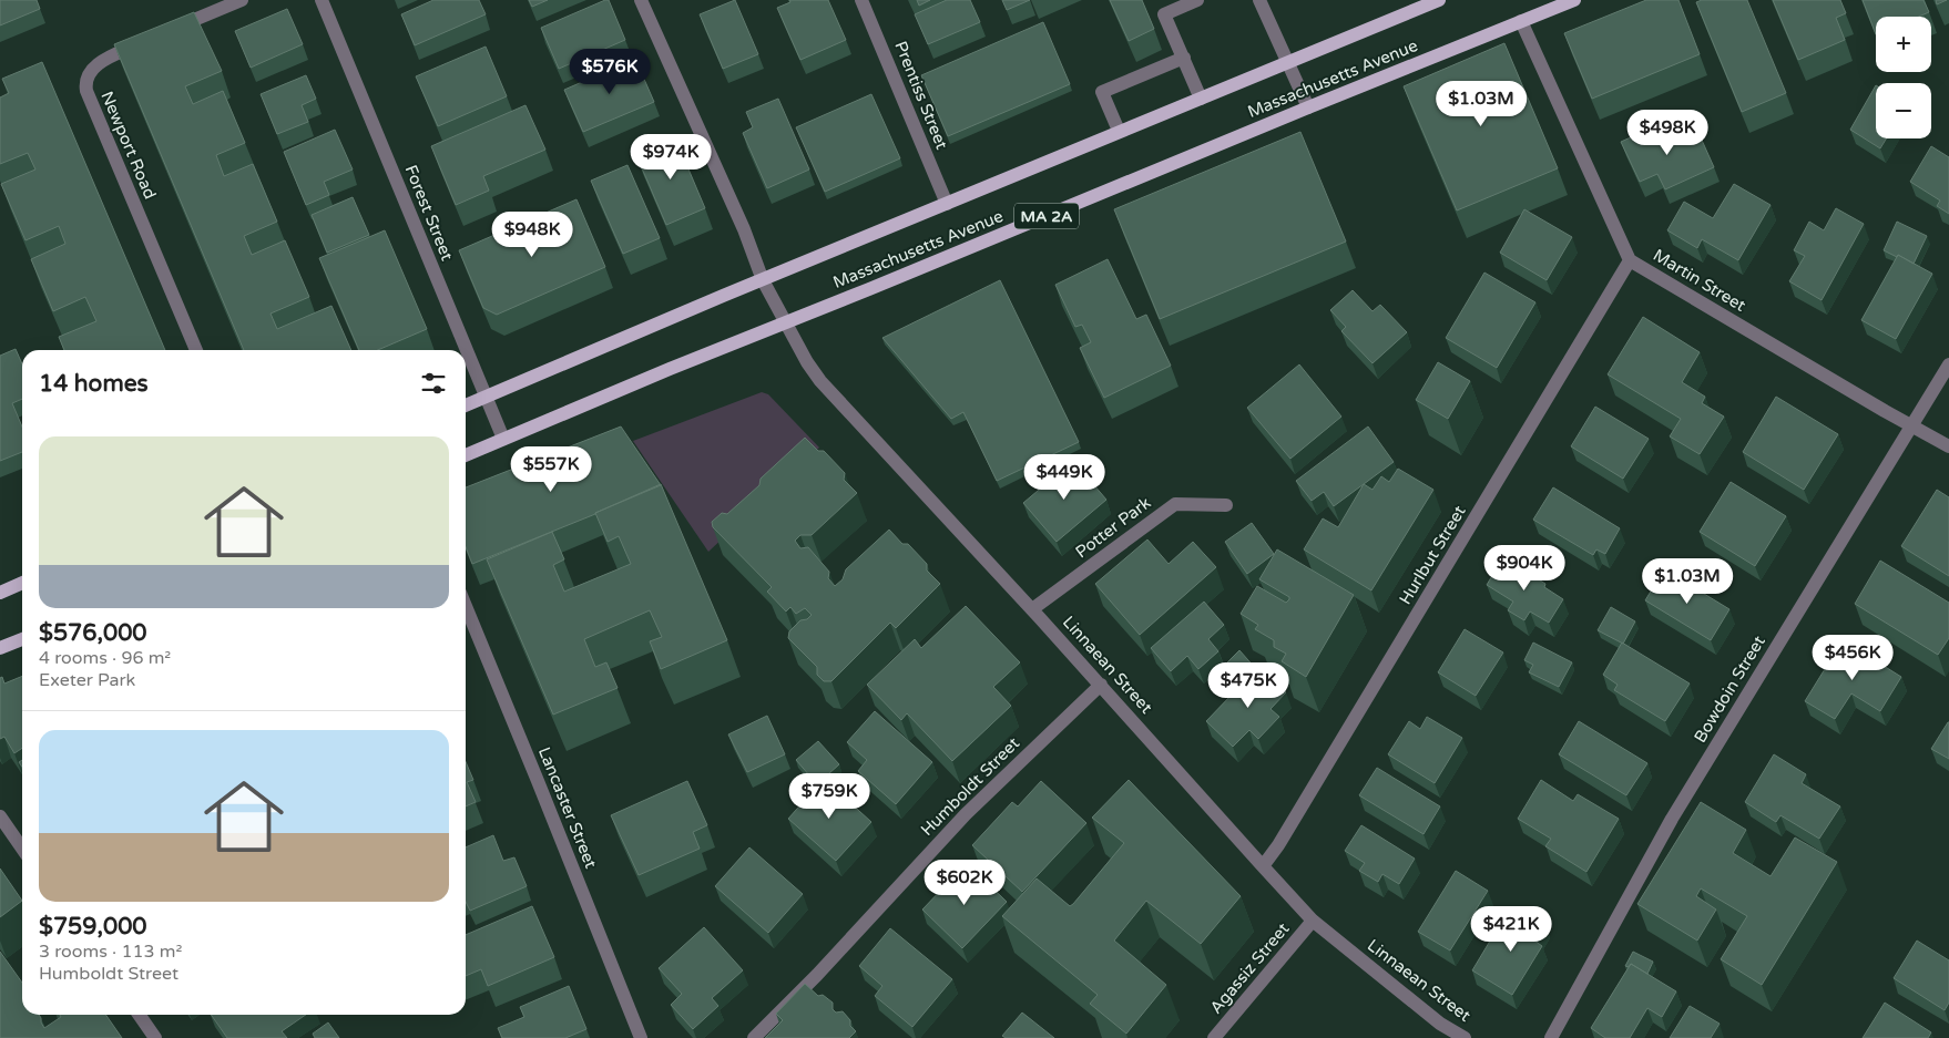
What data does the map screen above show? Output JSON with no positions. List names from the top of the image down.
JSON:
{
  "streets": {
    "main road": ["Massachusetts Avenue", "MA 2A"],
    "street": [
      "Prentiss Street",
      "Newport Road",
      "Forest Street",
      "Martin Street",
      "Potter Park",
      "Hurlbut Street",
      "Linnaean Street",
      "Bowdoin Street",
      "Humboldt Street",
      "Lancaster Street",
      "Agassiz Street"
    ]
  },
  "crossings": [
    ["Massachusetts Avenue", "Prentiss Street"],
    ["Massachusetts Avenue", "Forest Street"],
    ["Massachusetts Avenue", "Martin Street"],
    ["Massachusetts Avenue", "Linnaean Street"],
    ["Martin Street", "Hurlbut Street"],
    ["Martin Street", "Bowdoin Street"],
    ["Potter Park", "Linnaean Street"],
    ["Hurlbut Street", "Linnaean Street"],
    ["Linnaean Street", "Humboldt Street"],
    ["Linnaean Street", "Agassiz Street"]
  ],
  "page": {
    "map_buttons": ["+", "−"],
    "price": [
      "$576K",
      "$1.03M",
      "$498K",
      "$974K",
      "$948K",
      "$557K",
      "$449K",
      "$904K",
      "$1.03M",
      "$456K",
      "$475K",
      "$759K",
      "$602K",
      "$421K"
    ],
    "heading": "14 homes",
    "list": [
      {
        "name": "$576,000",
        "note": "4 rooms · 96 m² · Exeter Park"
      },
      {
        "name": "$759,000",
        "note": "3 rooms · 113 m² · Humboldt Street"
      }
    ]
  }
}
